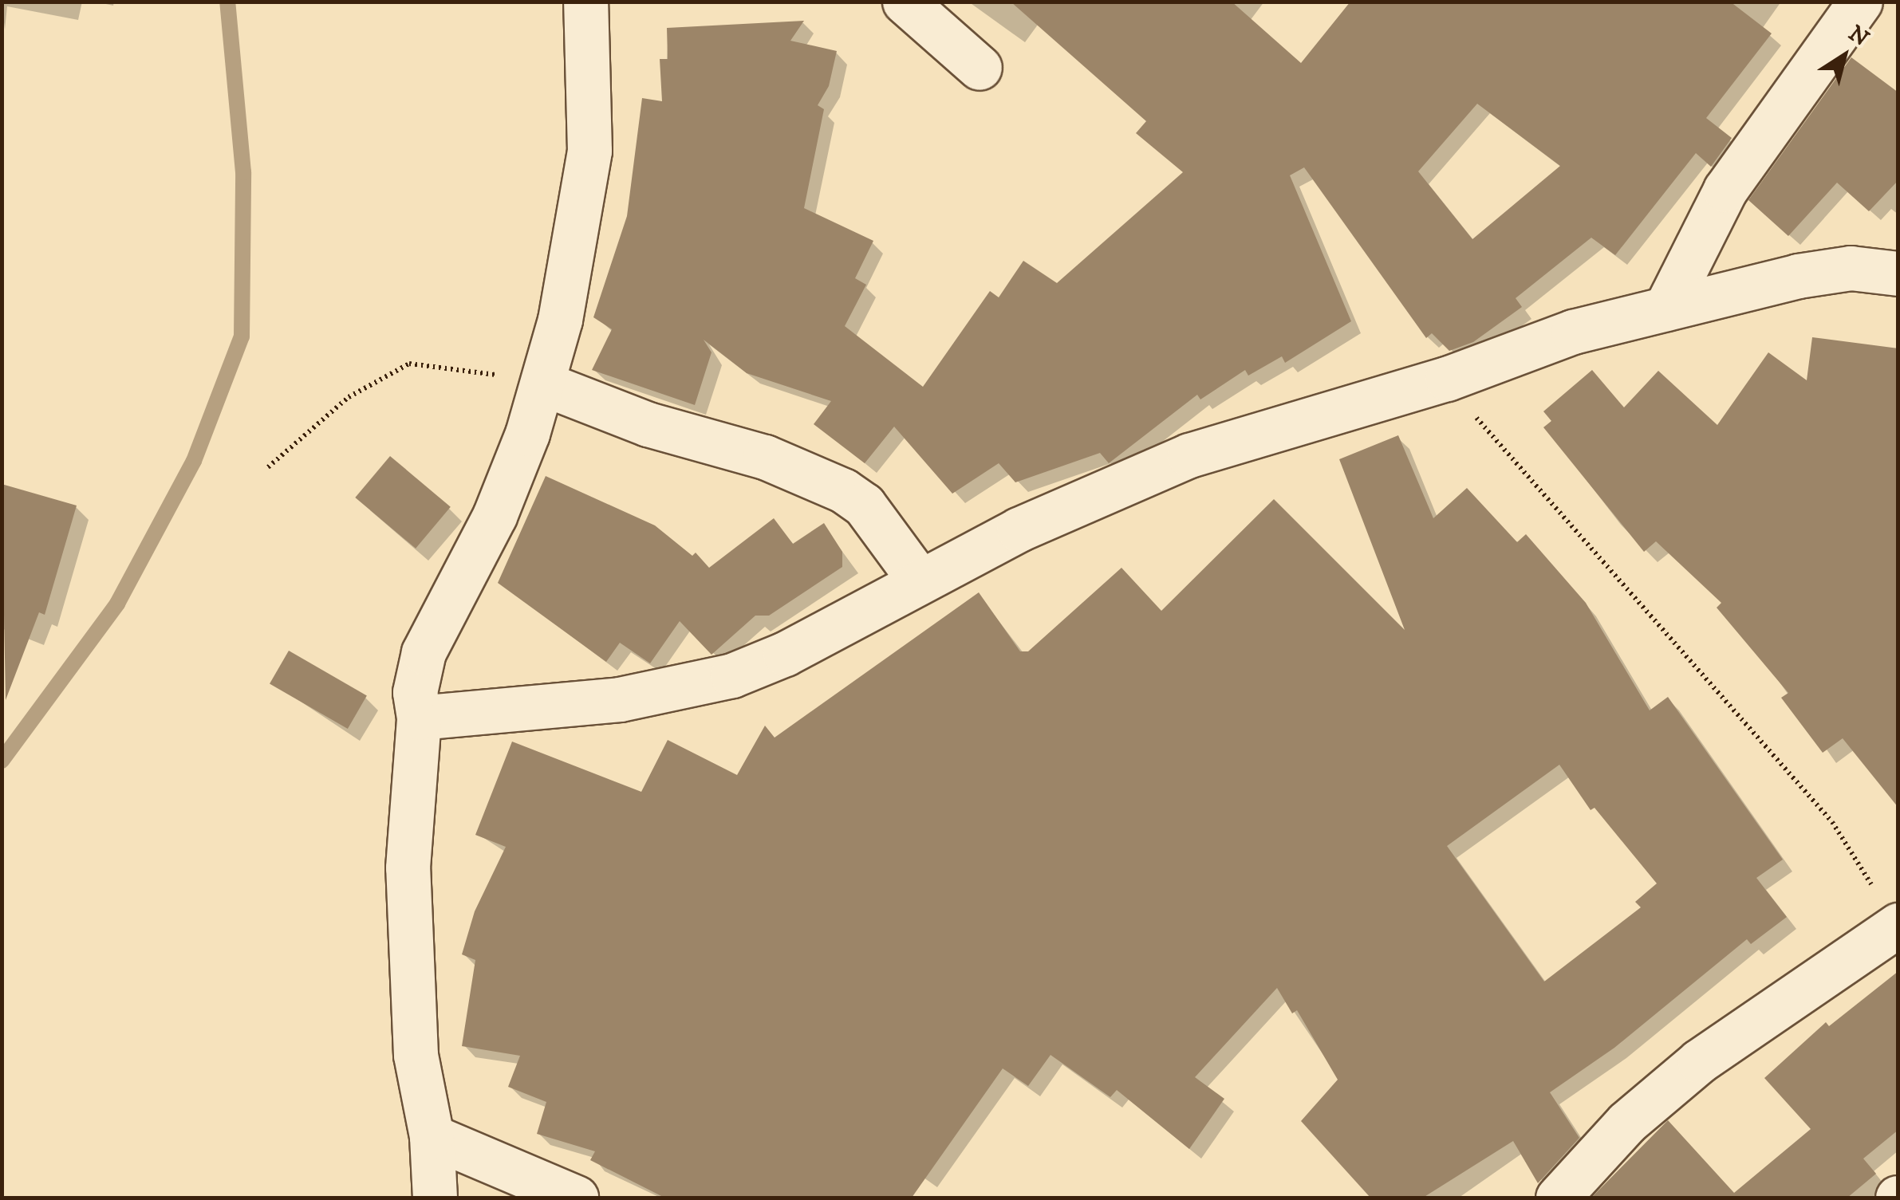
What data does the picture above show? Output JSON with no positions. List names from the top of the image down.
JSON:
{
  "north": "top right"
}
